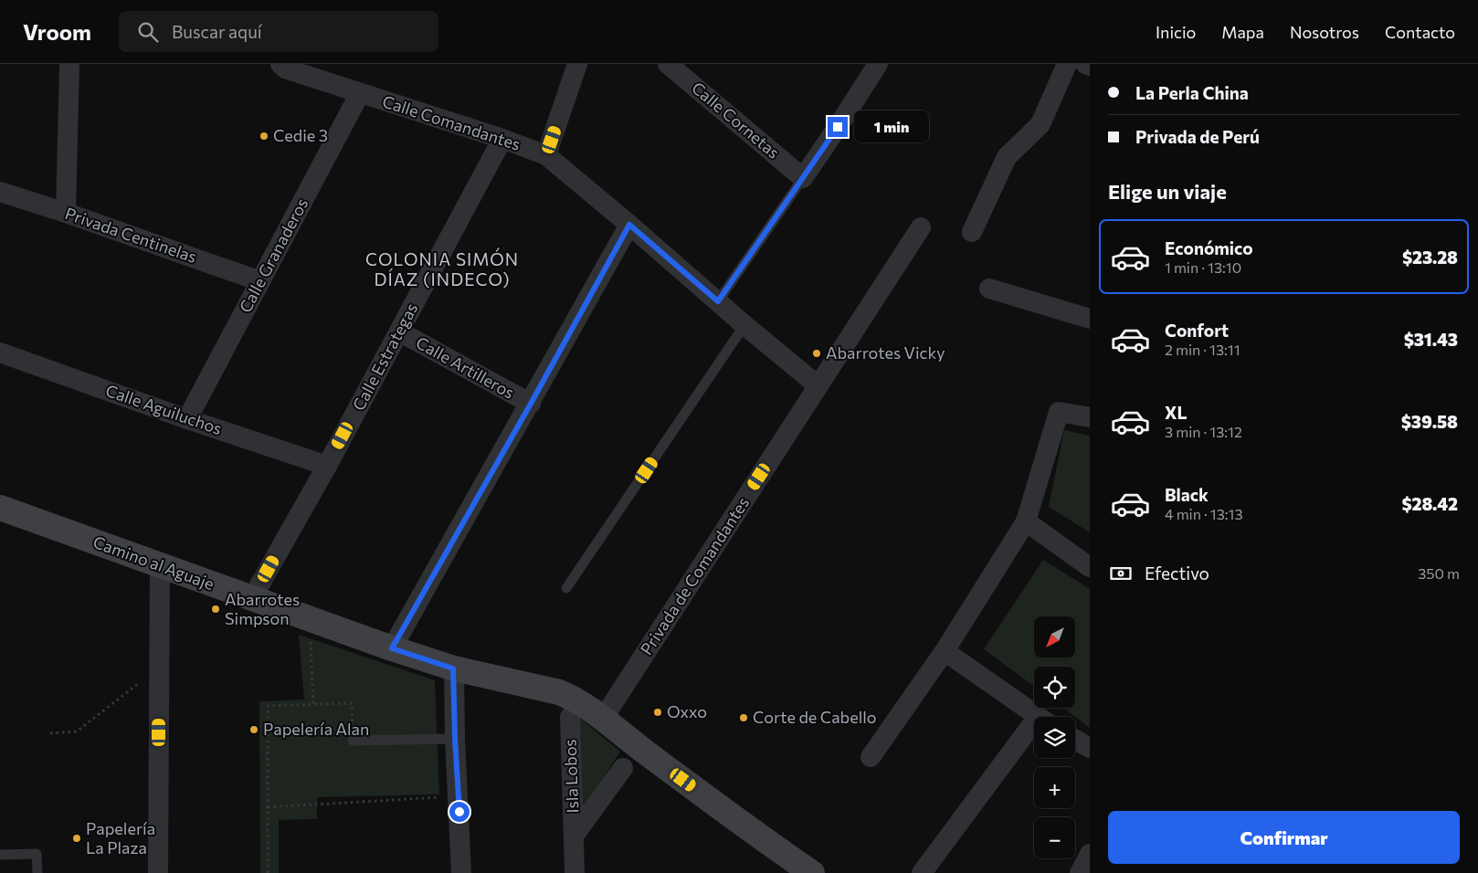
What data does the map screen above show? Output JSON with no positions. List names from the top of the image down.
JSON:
{
  "streets": {
    "main road": ["Camino al Aguaje"],
    "street": [
      "Calle Cornetas",
      "Calle Comandantes",
      "Privada Centinelas",
      "Calle Granaderos",
      "Calle Estrategas",
      "Calle Artilleros",
      "Calle Aguiluchos",
      "Privada de Comandantes",
      "Isla Lobos"
    ]
  },
  "crossings": [
    ["Calle Comandantes", "Calle Granaderos"],
    ["Calle Comandantes", "Calle Estrategas"],
    ["Calle Comandantes", "Privada de Comandantes"],
    ["Privada Centinelas", "Calle Granaderos"],
    ["Calle Granaderos", "Calle Aguiluchos"],
    ["Calle Estrategas", "Calle Artilleros"],
    ["Calle Estrategas", "Calle Aguiluchos"],
    ["Calle Estrategas", "Camino al Aguaje"],
    ["Camino al Aguaje", "Privada de Comandantes"]
  ],
  "districts": ["COLONIA SIMÓN DÍAZ (INDECO)"],
  "places": [
    "Cedie 3",
    "Abarrotes Vicky",
    "Abarrotes Simpson",
    "Oxxo",
    "Corte de Cabello",
    "Papelería Alan",
    "Papelería La Plaza"
  ],
  "north": "bottom left",
  "page": {
    "header": "Vroom",
    "search": "Buscar aquí",
    "nav": [
      "Inicio",
      "Mapa",
      "Nosotros",
      "Contacto"
    ],
    "banner": ["La Perla China", "Privada de Perú"],
    "bubble": "1 min",
    "heading": "Elige un viaje",
    "list": [
      {
        "name": "Económico",
        "note": "1 min · 13:10",
        "value": "$23.28"
      },
      {
        "name": "Confort",
        "note": "2 min · 13:11",
        "value": "$31.43"
      },
      {
        "name": "XL",
        "note": "3 min · 13:12",
        "value": "$39.58"
      },
      {
        "name": "Black",
        "note": "4 min · 13:13",
        "value": "$28.42"
      }
    ],
    "pay": ["Efectivo", "350 m"],
    "map_buttons": ["+", "−"],
    "buttons": "Confirmar"
  }
}
